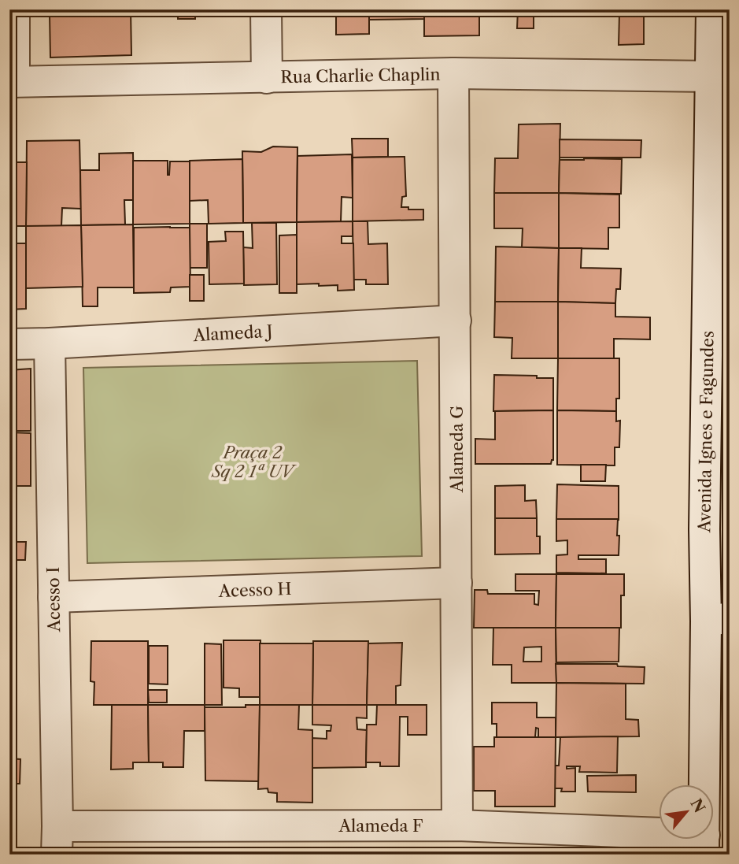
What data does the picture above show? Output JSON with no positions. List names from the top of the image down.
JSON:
{
  "streets": {
    "street": [
      "Rua Charlie Chaplin",
      "Alameda J",
      "Avenida Ignes e Fagundes",
      "Alameda G",
      "Acesso H",
      "Acesso I",
      "Alameda F"
    ]
  },
  "crossings": [
    ["Rua Charlie Chaplin", "Avenida Ignes e Fagundes"],
    ["Rua Charlie Chaplin", "Alameda G"],
    ["Alameda J", "Alameda G"],
    ["Alameda J", "Acesso I"],
    ["Avenida Ignes e Fagundes", "Alameda F"],
    ["Alameda G", "Acesso H"],
    ["Alameda G", "Alameda F"],
    ["Acesso H", "Acesso I"],
    ["Acesso I", "Alameda F"]
  ],
  "parks": ["Praça 2 Sq 2 1ª UV"],
  "north": "top right"
}
